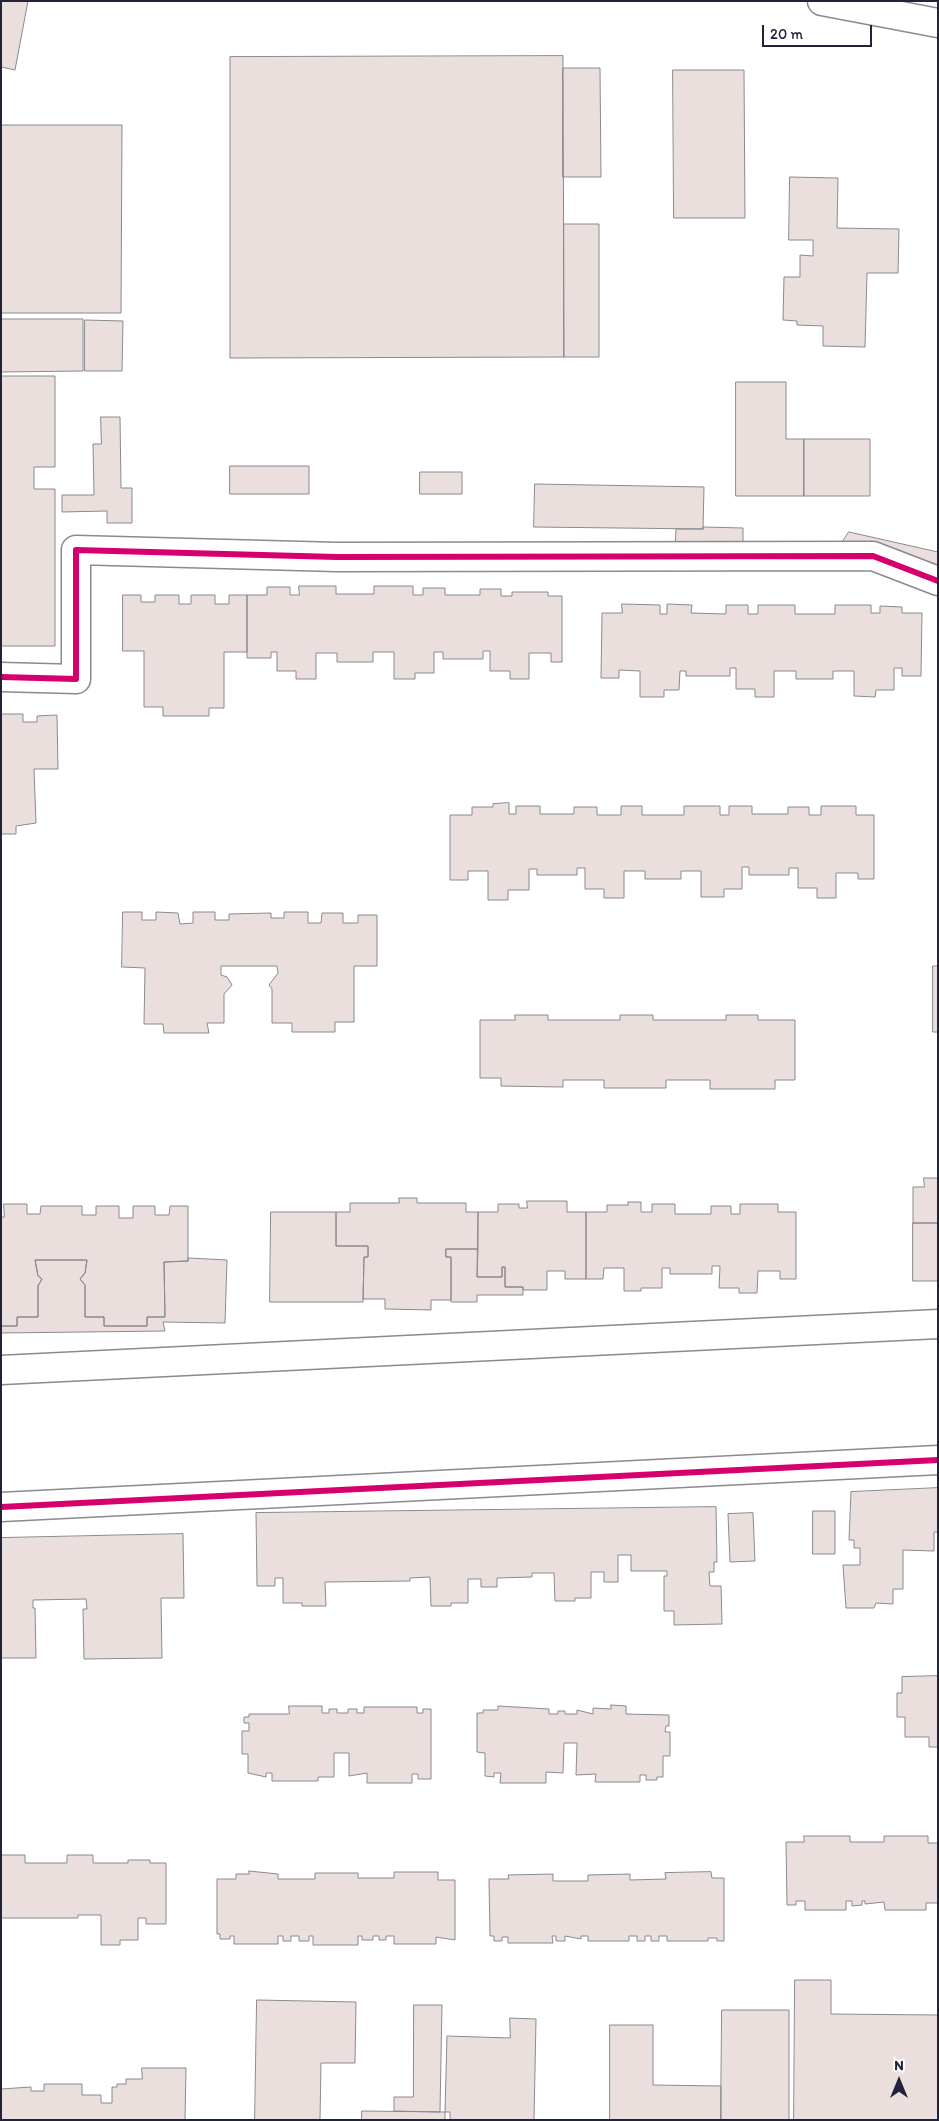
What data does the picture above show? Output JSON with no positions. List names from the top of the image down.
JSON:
{
  "scale_bar": "20 m",
  "north": "top"
}
